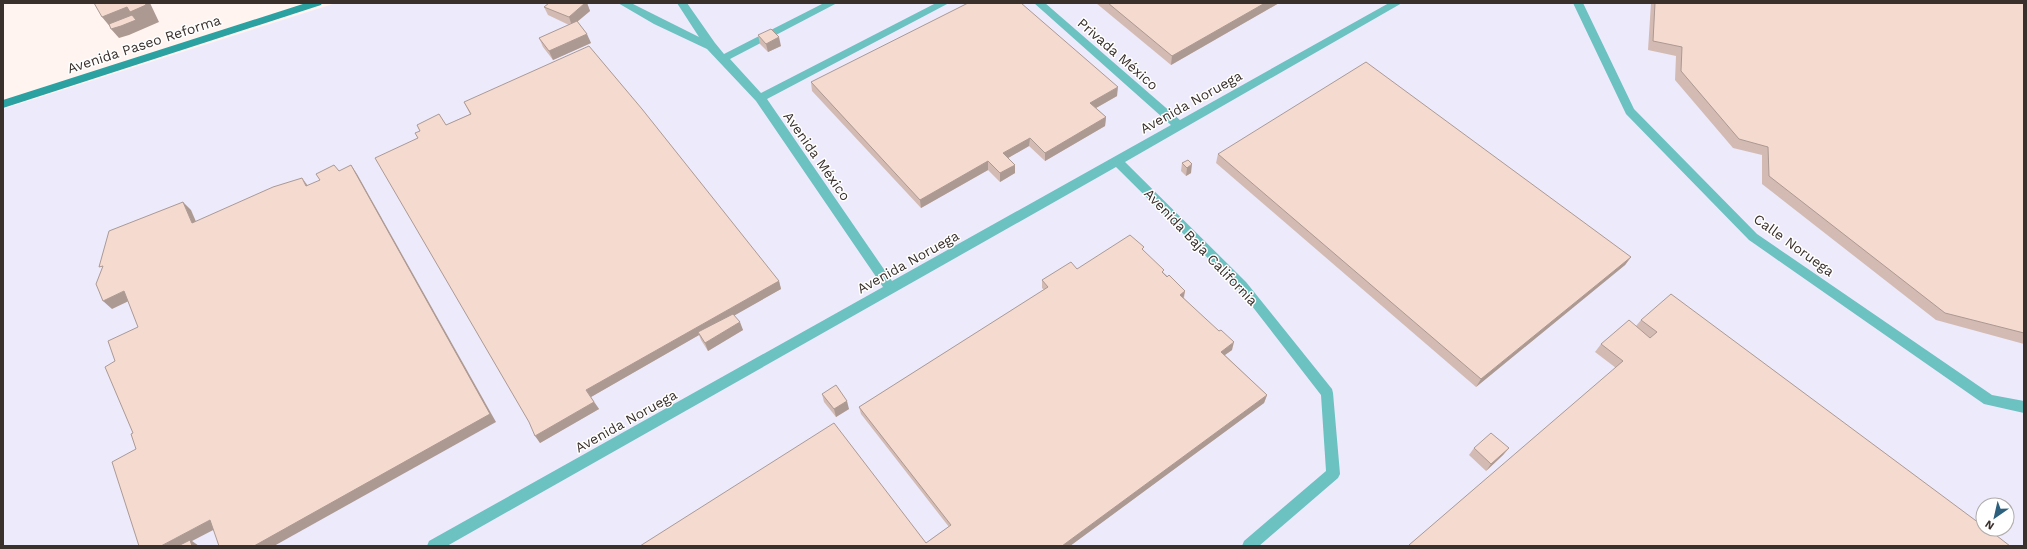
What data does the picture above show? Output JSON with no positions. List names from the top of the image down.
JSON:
{
  "streets": {
    "main road": ["Avenida Paseo Reforma"],
    "lane": [
      "Privada México",
      "Avenida Noruega",
      "Avenida México",
      "Calle Noruega",
      "Avenida Baja California"
    ]
  },
  "crossings": [
    ["Privada México", "Avenida Noruega"],
    ["Avenida Noruega", "Avenida México"],
    ["Avenida Noruega", "Avenida Baja California"]
  ],
  "north": "bottom left"
}
